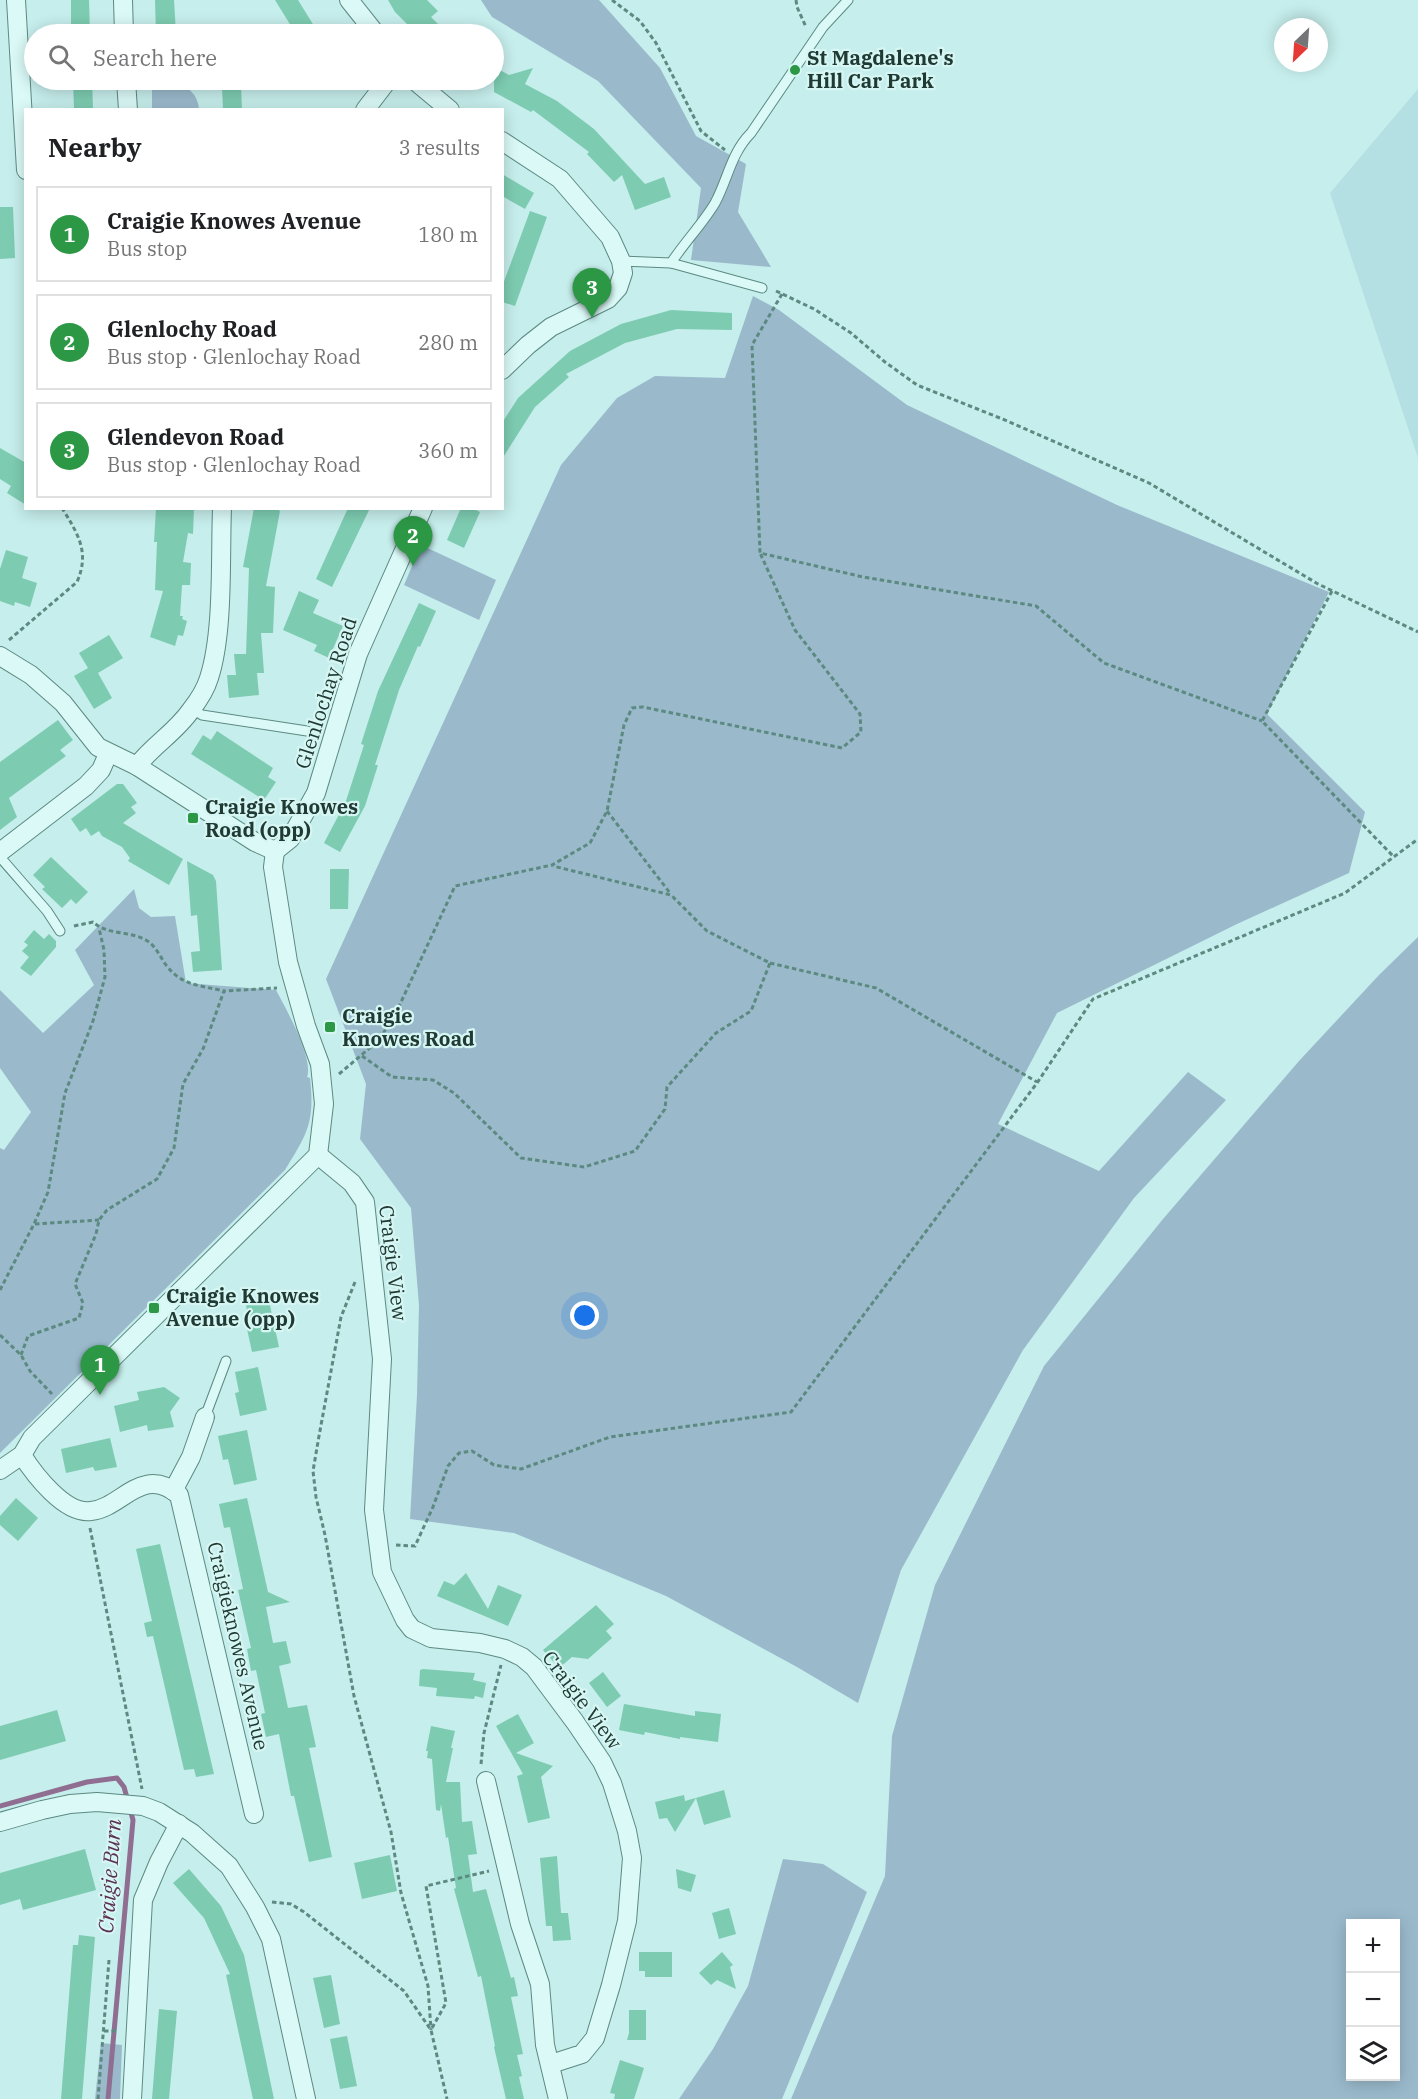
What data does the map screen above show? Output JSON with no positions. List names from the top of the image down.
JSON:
{
  "streets": {
    "street": ["Glenlochay Road", "Craigie View", "Craigieknowes Avenue"]
  },
  "water": ["Craigie Burn"],
  "places": {
    "other": ["St Magdalene's Hill Car Park"],
    "transit": ["Craigie Knowes Road (opp)", "Craigie Knowes Road", "Craigie Knowes Avenue (opp)"]
  },
  "north": "bottom left",
  "page": {
    "search": "Search here",
    "heading": ["Nearby", "3 results"],
    "list": [
      {
        "mark": "1",
        "name": "Craigie Knowes Avenue",
        "note": "Bus stop",
        "value": "180 m"
      },
      {
        "mark": "2",
        "name": "Glenlochy Road",
        "note": "Bus stop · Glenlochay Road",
        "value": "280 m"
      },
      {
        "mark": "3",
        "name": "Glendevon Road",
        "note": "Bus stop · Glenlochay Road",
        "value": "360 m"
      }
    ],
    "pins": ["3", "2", "1"],
    "map_buttons": ["+", "−"]
  }
}
